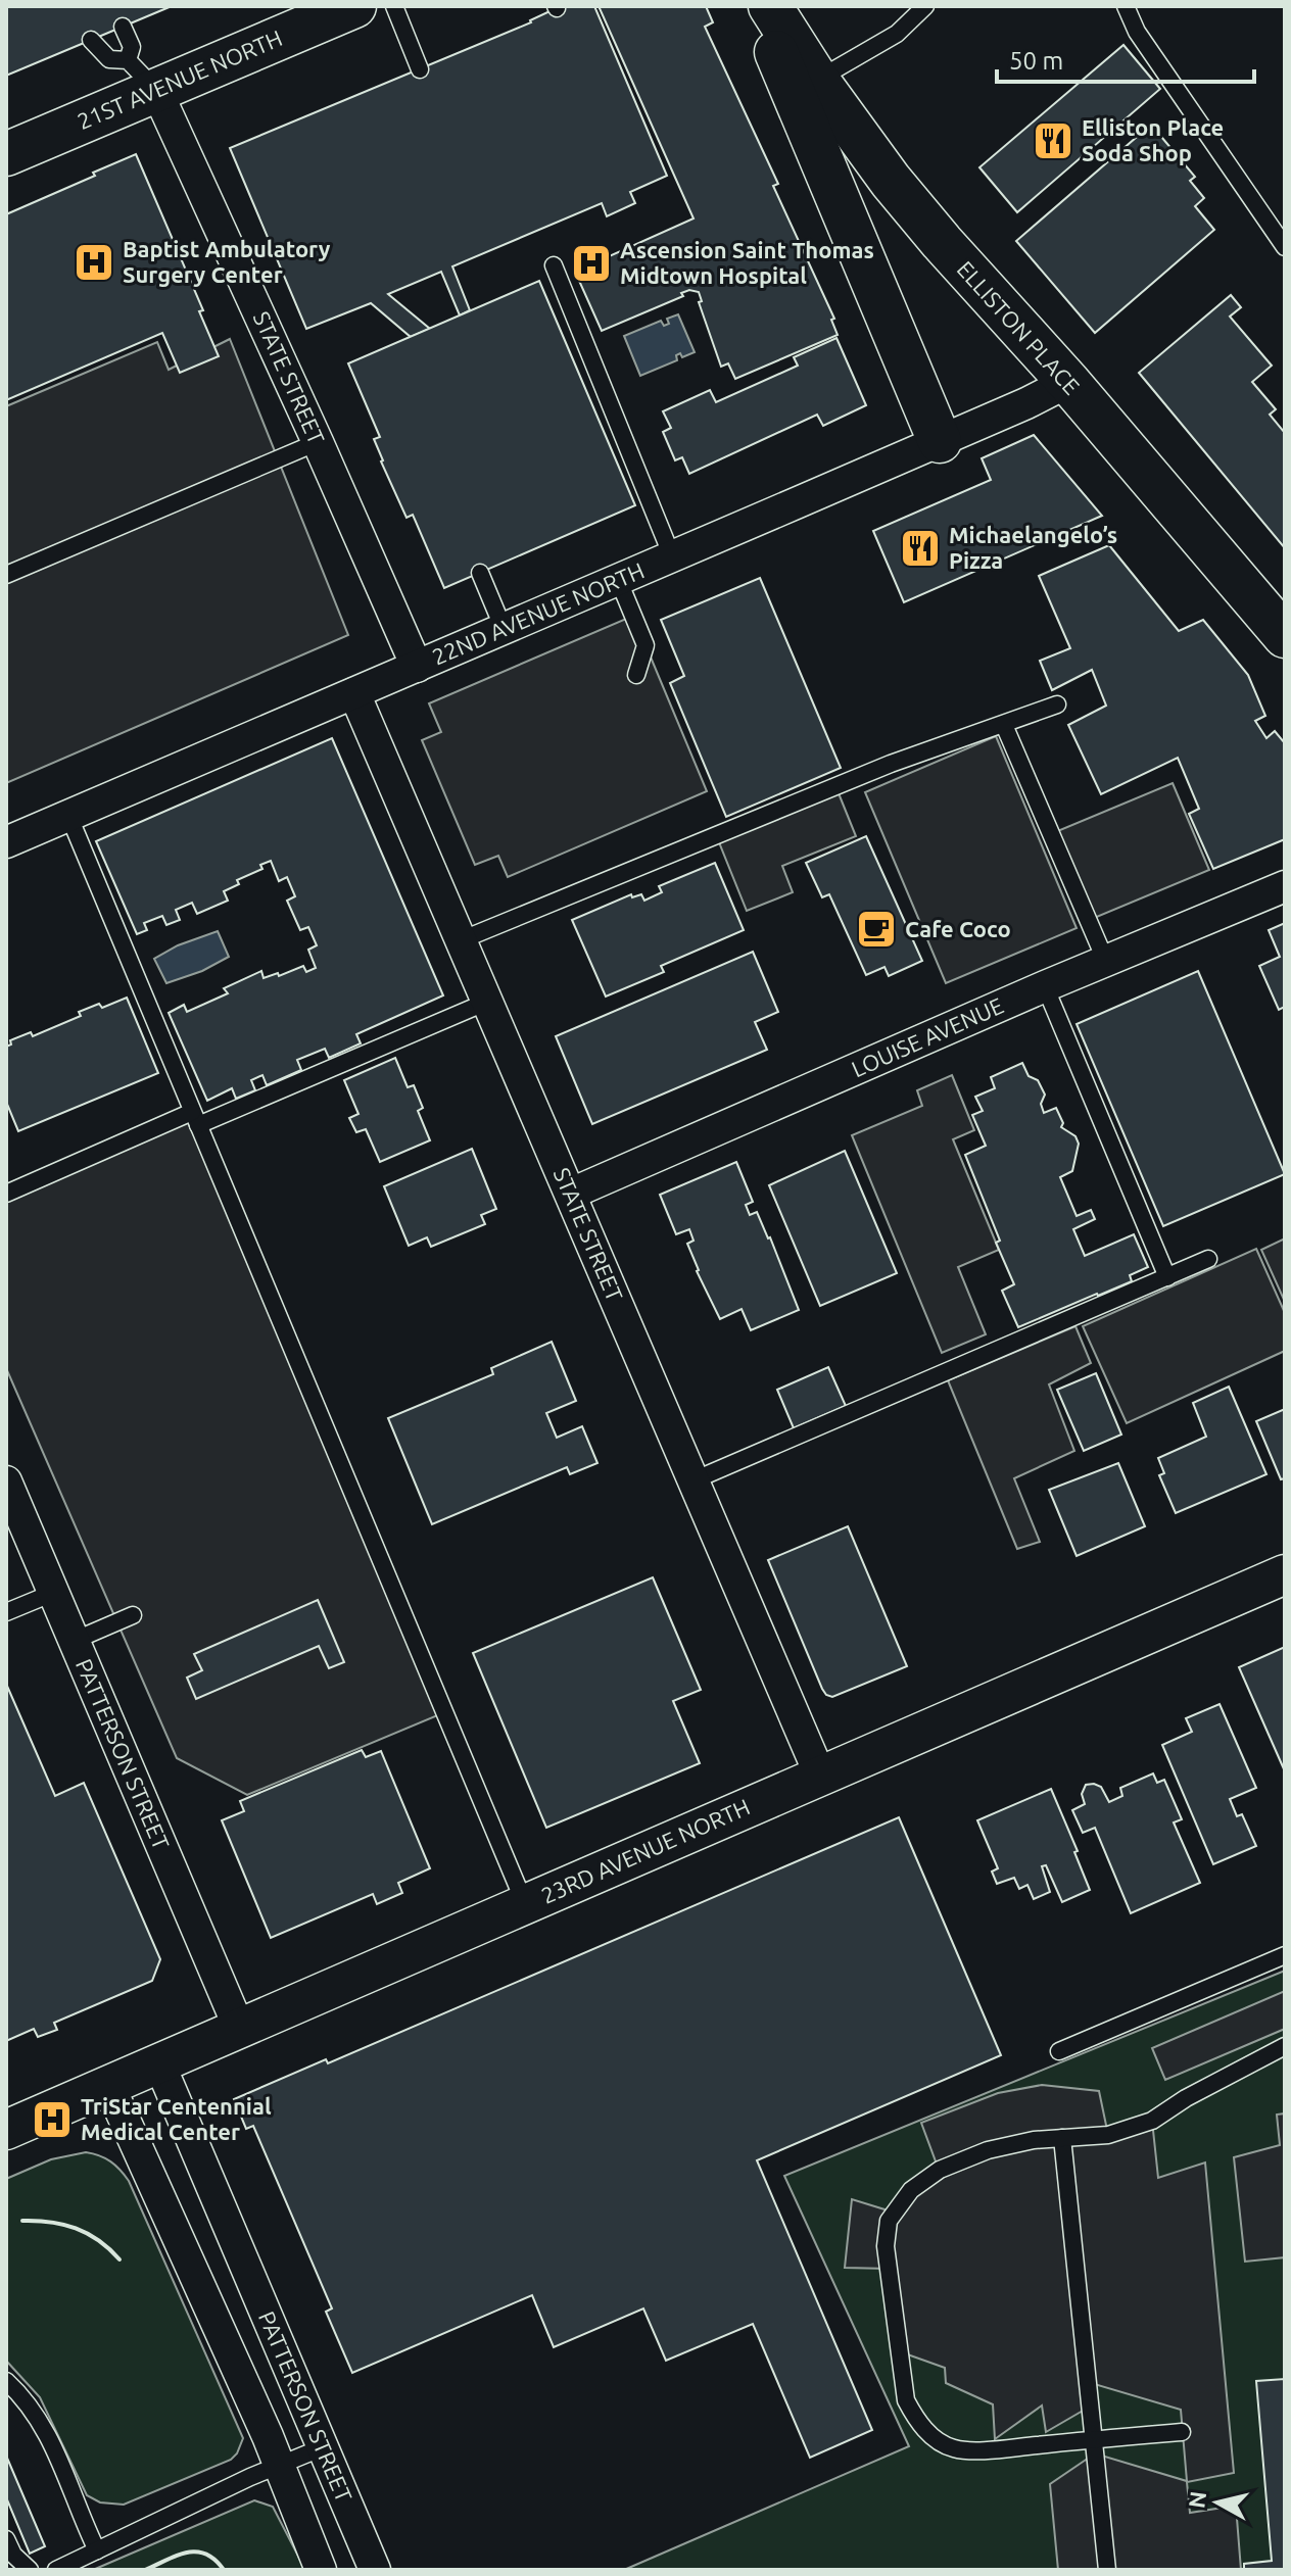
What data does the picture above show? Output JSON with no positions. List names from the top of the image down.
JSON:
{
  "streets": {
    "main road": ["21ST AVENUE NORTH", "ELLISTON PLACE"],
    "street": [
      "STATE STREET",
      "22ND AVENUE NORTH",
      "LOUISE AVENUE",
      "PATTERSON STREET",
      "23RD AVENUE NORTH"
    ]
  },
  "crossings": [
    ["21ST AVENUE NORTH", "STATE STREET"],
    ["ELLISTON PLACE", "22ND AVENUE NORTH"],
    ["STATE STREET", "22ND AVENUE NORTH"],
    ["STATE STREET", "LOUISE AVENUE"],
    ["STATE STREET", "23RD AVENUE NORTH"],
    ["PATTERSON STREET", "23RD AVENUE NORTH"]
  ],
  "places": {
    "restaurant": ["Elliston Place Soda Shop", "Michaelangelo’s Pizza"],
    "hospital": ["Baptist Ambulatory Surgery Center", "Ascension Saint Thomas Midtown Hospital", "TriStar Centennial Medical Center"],
    "cafe": ["Cafe Coco"]
  },
  "scale_bar": "50 m",
  "north": "left"
}
